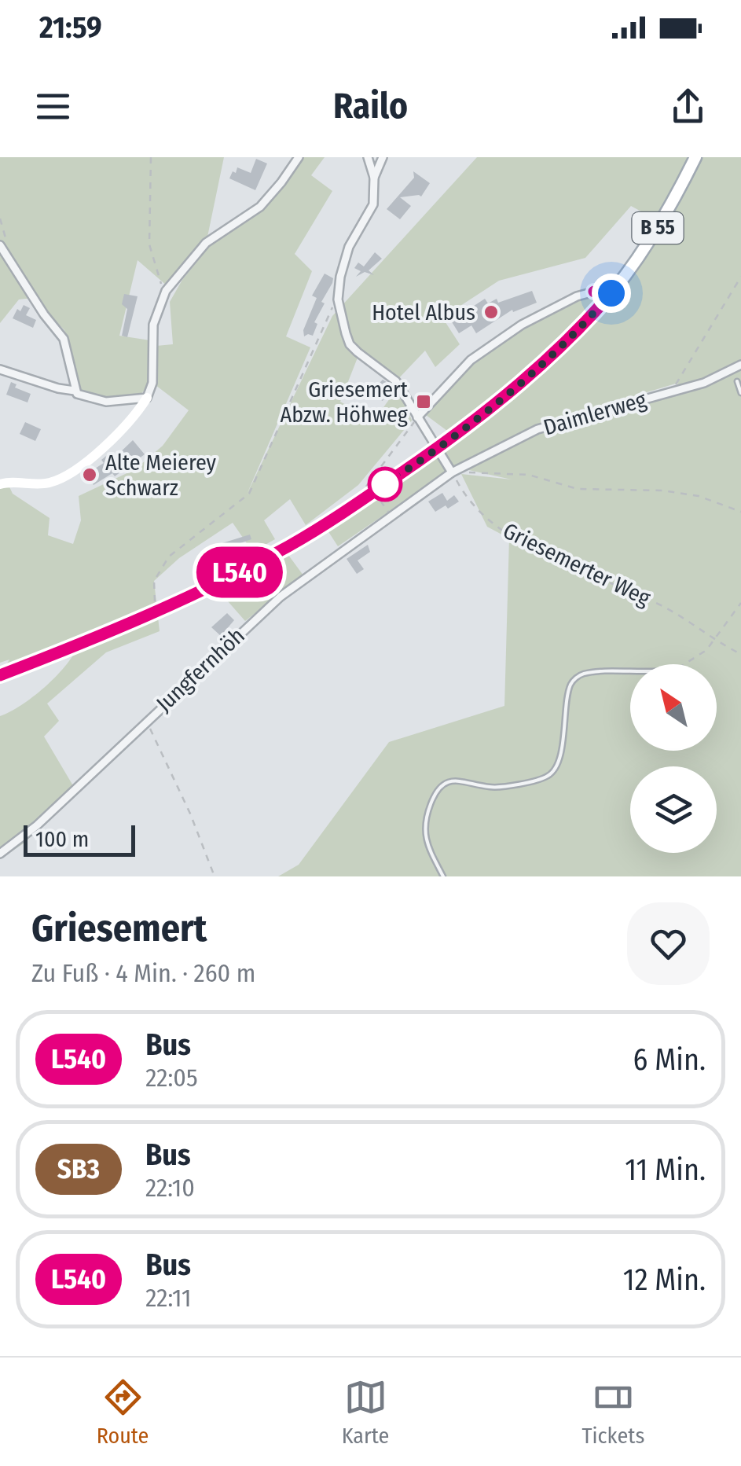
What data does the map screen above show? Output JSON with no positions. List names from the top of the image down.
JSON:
{
  "streets": {
    "main road": ["B 55"],
    "street": ["Daimlerweg", "Jungfernhöh"],
    "path": ["Griesemerter Weg"]
  },
  "crossings": [
    ["Daimlerweg", "Griesemerter Weg"],
    ["Daimlerweg", "Jungfernhöh"],
    ["Griesemerter Weg", "Jungfernhöh"]
  ],
  "places": {
    "other": ["Hotel Albus", "Alte Meierey Schwarz"],
    "transit": ["Griesemert Abzw. Höhweg"]
  },
  "lines": ["bus line L540"],
  "scale_bar": "100 m",
  "north": "top left",
  "page": {
    "status": "21:59",
    "header": "Railo",
    "on_map": "L540",
    "scale": "100 m",
    "heading": ["Griesemert", "Zu Fuß · 4 Min. · 260 m"],
    "list": [
      {
        "mark": "L540",
        "name": "Bus",
        "note": "22:05",
        "value": "6 Min."
      },
      {
        "mark": "SB3",
        "name": "Bus",
        "note": "22:10",
        "value": "11 Min."
      },
      {
        "mark": "L540",
        "name": "Bus",
        "note": "22:11",
        "value": "12 Min."
      }
    ],
    "tabs": ["Route", "Karte", "Tickets"]
  }
}
